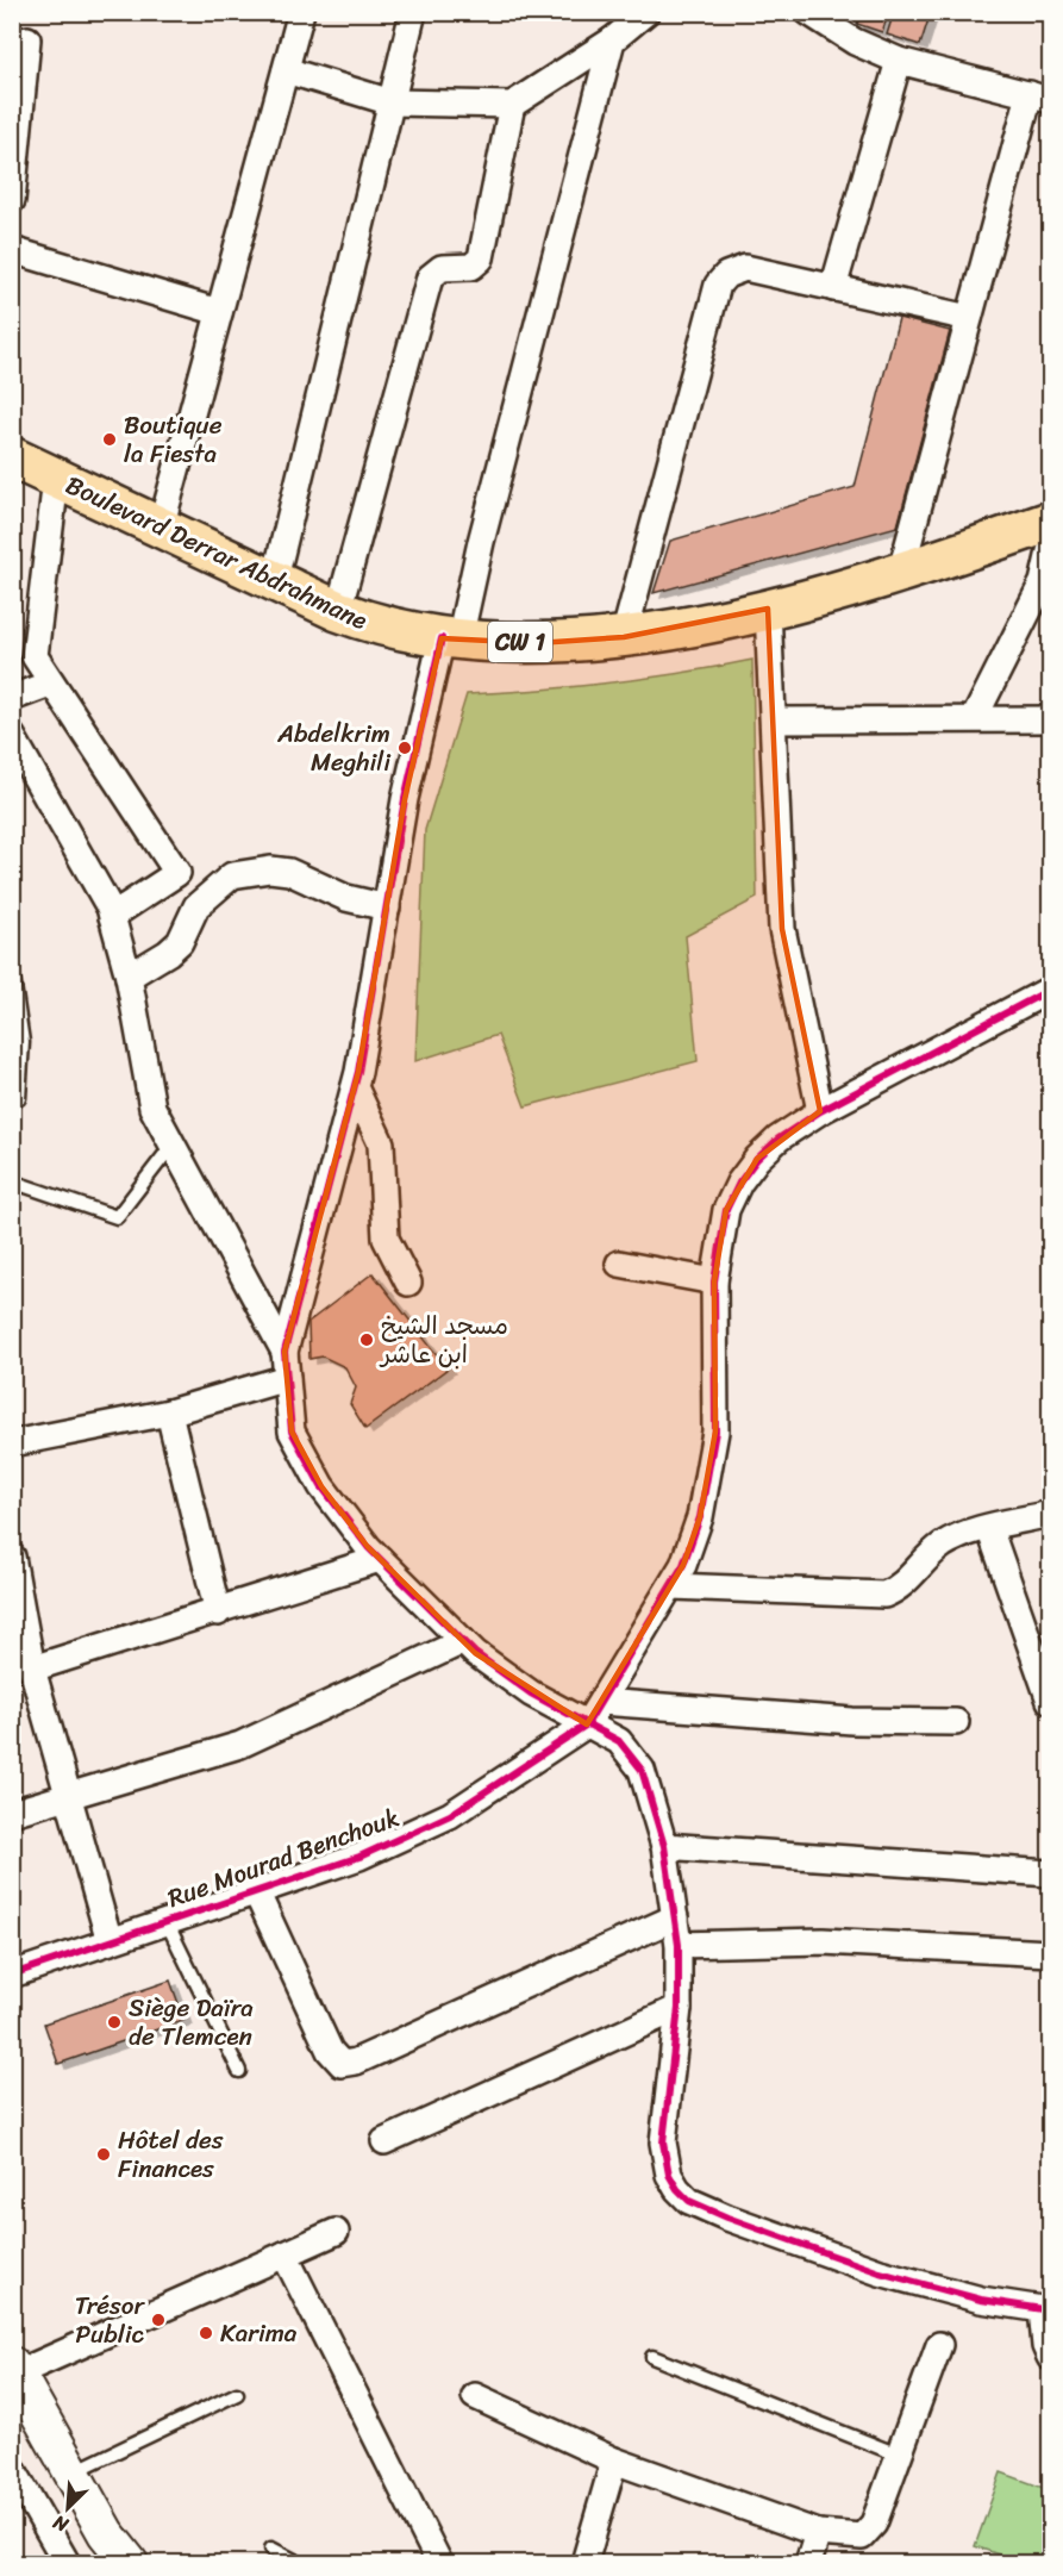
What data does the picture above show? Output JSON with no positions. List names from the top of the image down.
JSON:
{
  "streets": {
    "main road": ["Boulevard Derrar Abdrahmane", "CW 1"],
    "street": ["Rue Mourad Benchouk"]
  },
  "places": [
    "Boutique la Fiesta",
    "Abdelkrim Meghili",
    "مسجد الشيخ ابن عاشر",
    "Siège Daïra de Tlemcen",
    "Hôtel des Finances",
    "Trésor Public",
    "Karima"
  ],
  "north": "bottom left"
}
